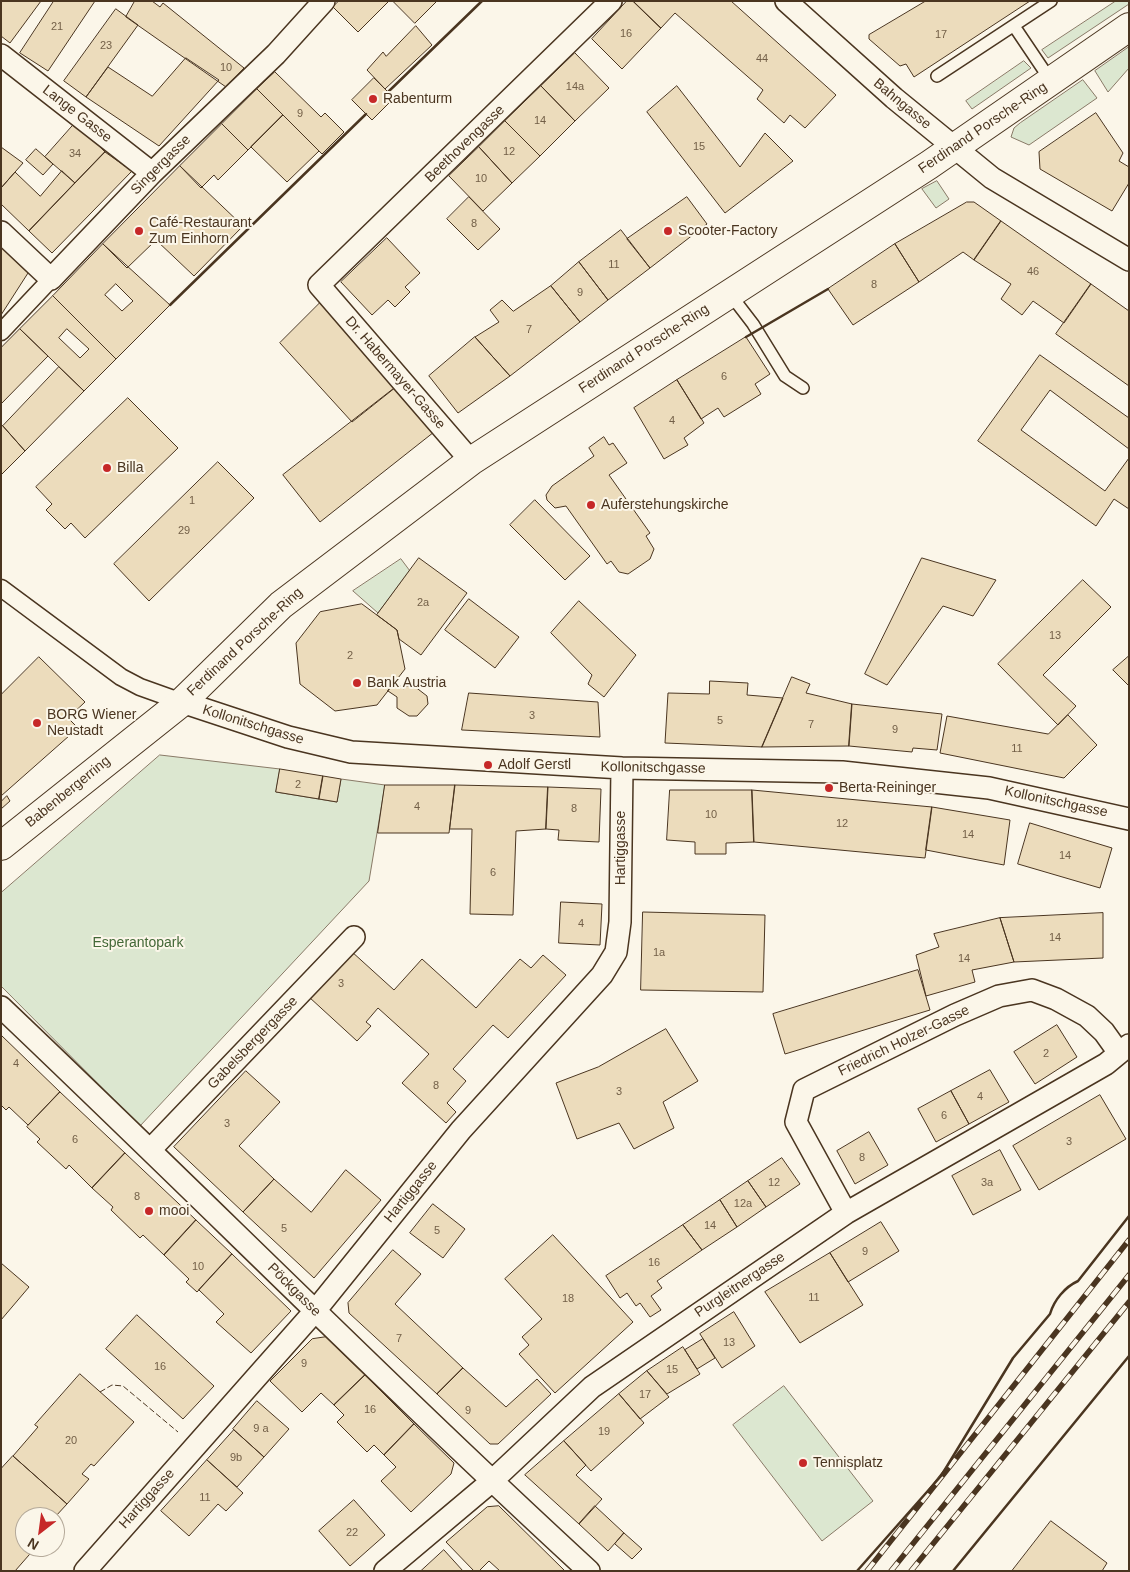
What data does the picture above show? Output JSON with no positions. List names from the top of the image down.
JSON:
{
  "streets": {
    "street": [
      "Bahngasse",
      "Lange Gasse",
      "Ferdinand Porsche-Ring",
      "Beethovengasse",
      "Singergasse",
      "Dr. Habermayer-Gasse",
      "Kollonitschgasse",
      "Babenbergerring",
      "Hartiggasse",
      "Friedrich Holzer-Gasse",
      "Gabelsbergergasse",
      "Purgleitnergasse",
      "Pöckgasse"
    ]
  },
  "crossings": [
    ["Bahngasse", "Ferdinand Porsche-Ring"],
    ["Lange Gasse", "Singergasse"],
    ["Ferdinand Porsche-Ring", "Dr. Habermayer-Gasse"],
    ["Ferdinand Porsche-Ring", "Kollonitschgasse"],
    ["Ferdinand Porsche-Ring", "Babenbergerring"],
    ["Beethovengasse", "Dr. Habermayer-Gasse"],
    ["Kollonitschgasse", "Babenbergerring"],
    ["Kollonitschgasse", "Hartiggasse"],
    ["Hartiggasse", "Pöckgasse"],
    ["Friedrich Holzer-Gasse", "Purgleitnergasse"],
    ["Gabelsbergergasse", "Pöckgasse"],
    ["Purgleitnergasse", "Pöckgasse"]
  ],
  "parks": ["Esperantopark"],
  "places": [
    "Rabenturm",
    "Café-Restaurant Zum Einhorn",
    "Scooter-Factory",
    "Billa",
    "Auferstehungskirche",
    "Bank Austria",
    "BORG Wiener Neustadt",
    "Adolf Gerstl",
    "Berta Reininger",
    "mooi",
    "Tennisplatz"
  ],
  "house_numbers": [
    "21",
    "16",
    "17",
    "23",
    "44",
    "10",
    "14a",
    "9",
    "14",
    "15",
    "12",
    "34",
    "10",
    "8",
    "11",
    "46",
    "8",
    "9",
    "7",
    "6",
    "4",
    "1",
    "29",
    "2a",
    "13",
    "2",
    "3",
    "5",
    "7",
    "9",
    "11",
    "2",
    "4",
    "8",
    "10",
    "12",
    "14",
    "14",
    "6",
    "4",
    "14",
    "1a",
    "14",
    "3",
    "2",
    "4",
    "8",
    "3",
    "4",
    "6",
    "3",
    "6",
    "3",
    "8",
    "12",
    "3a",
    "8",
    "12a",
    "14",
    "5",
    "5",
    "9",
    "16",
    "10",
    "11",
    "18",
    "7",
    "13",
    "9",
    "16",
    "15",
    "17",
    "16",
    "9",
    "9 a",
    "19",
    "20",
    "9b",
    "11",
    "22"
  ],
  "north": "bottom left"
}
